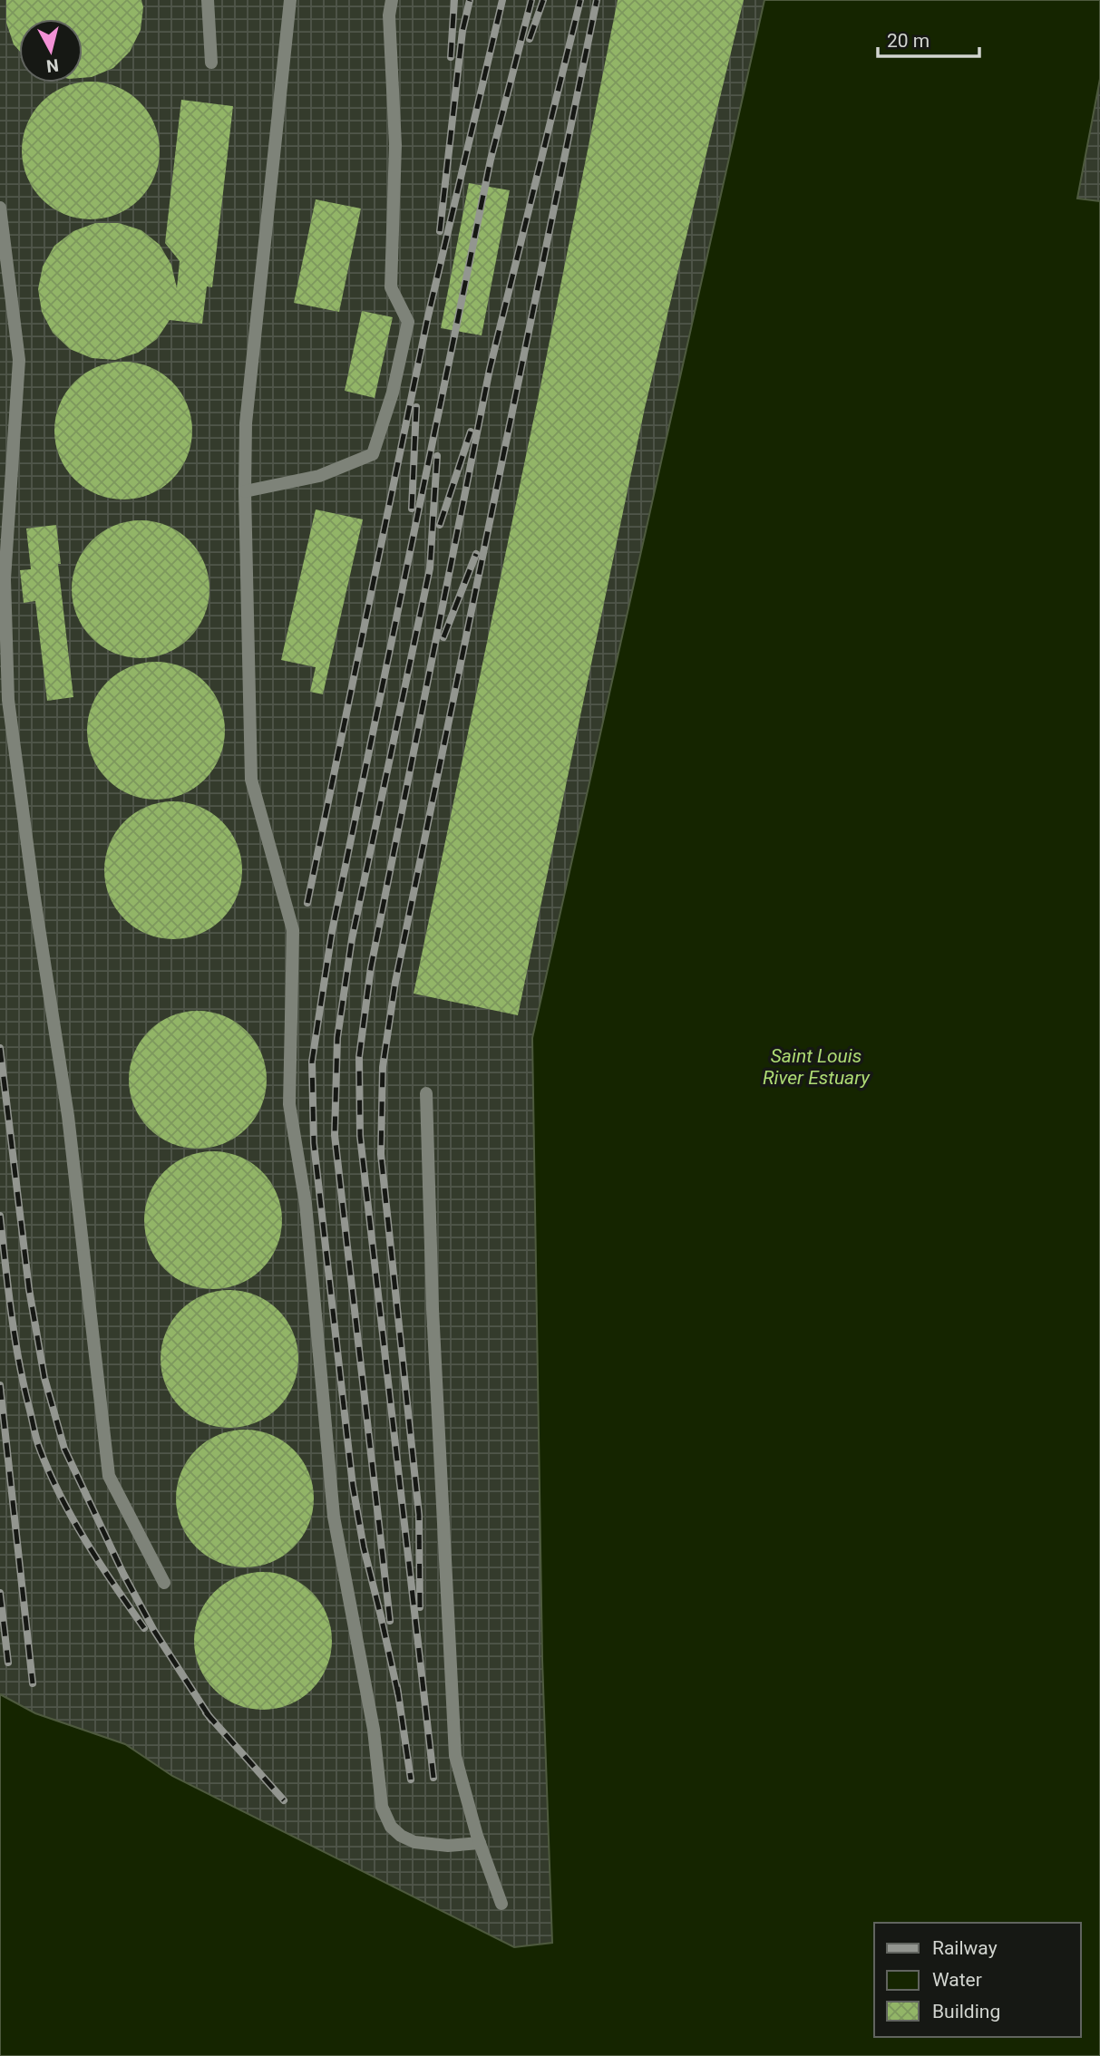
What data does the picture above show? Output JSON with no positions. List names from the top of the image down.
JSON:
{
  "water": ["Saint Louis River Estuary"],
  "legend": ["Railway", "Water", "Building"],
  "scale_bar": "20 m",
  "north": "bottom"
}
